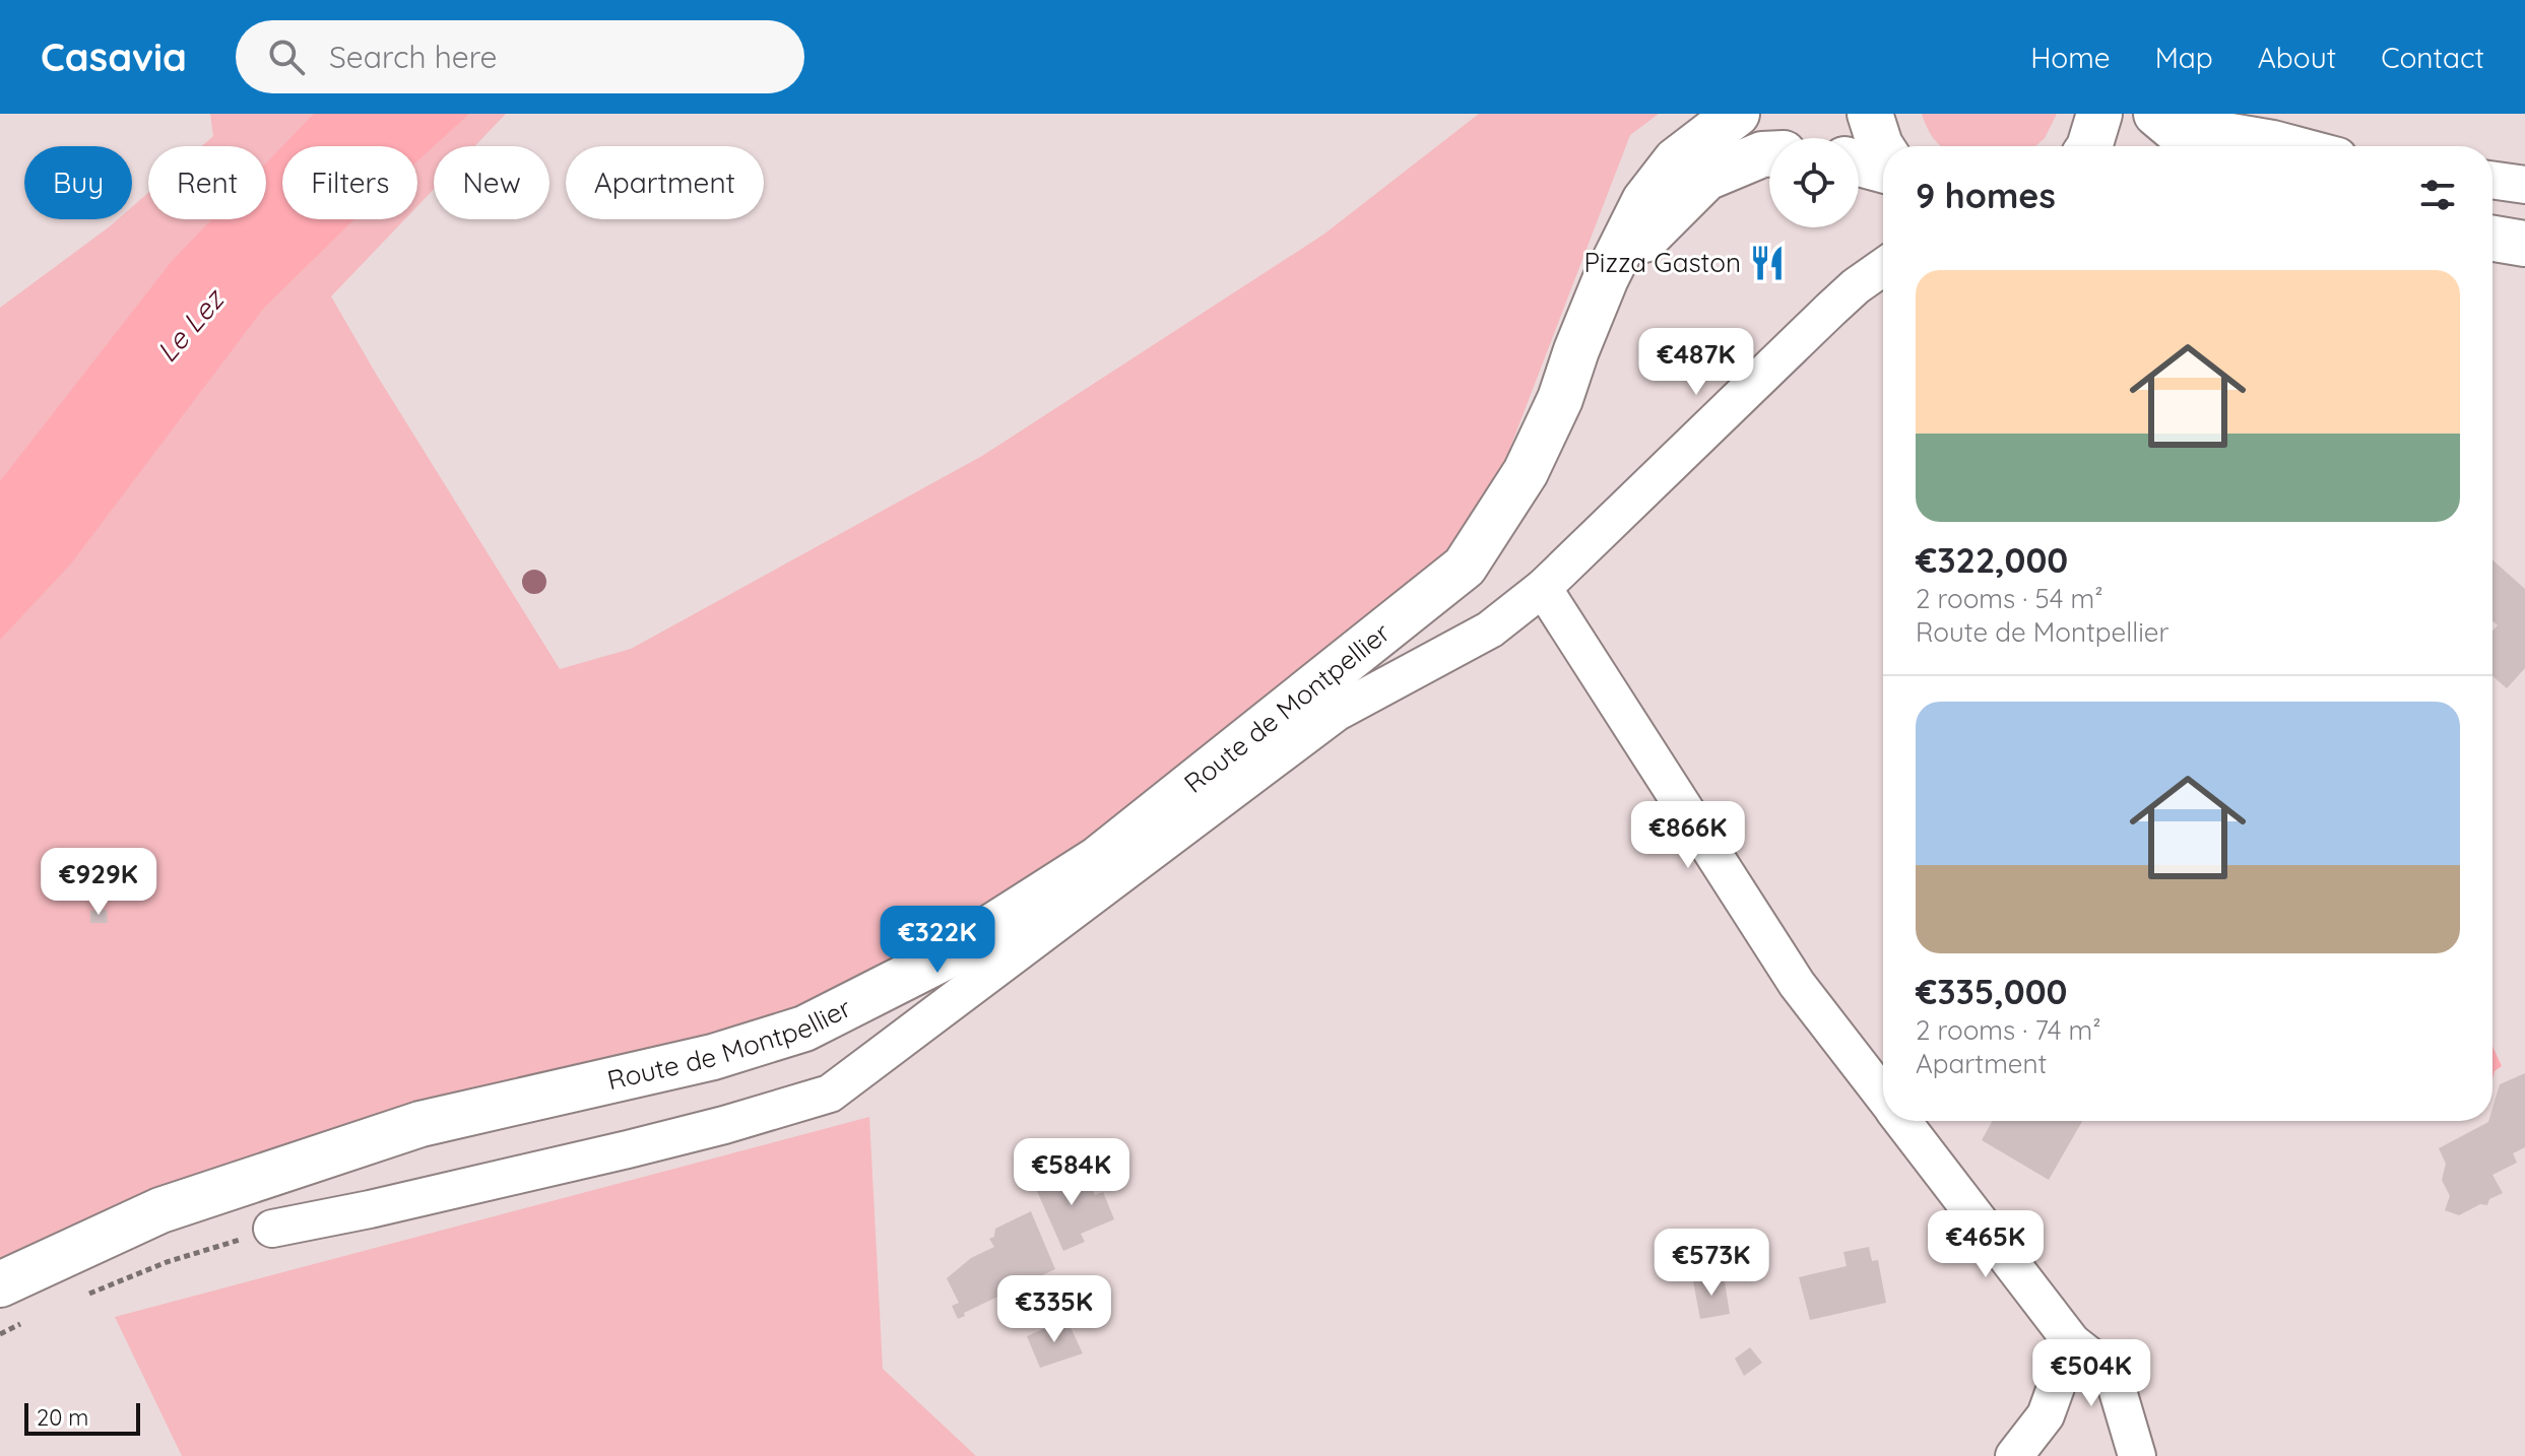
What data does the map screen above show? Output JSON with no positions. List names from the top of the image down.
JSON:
{
  "streets": {
    "main road": ["Route de Montpellier"]
  },
  "water": ["Le Lez"],
  "places": {
    "restaurant": ["Pizza Gaston"]
  },
  "scale_bar": "20 m",
  "page": {
    "header": "Casavia",
    "search": "Search here",
    "nav": [
      "Home",
      "Map",
      "About",
      "Contact"
    ],
    "chip": [
      "Buy",
      "Rent",
      "Filters",
      "New",
      "Apartment"
    ],
    "heading": "9 homes",
    "list": [
      {
        "name": "€322,000",
        "note": "2 rooms · 54 m² · Route de Montpellier"
      },
      {
        "name": "€335,000",
        "note": "2 rooms · 74 m² · Apartment"
      }
    ],
    "price": [
      "€487K",
      "€866K",
      "€929K",
      "€322K",
      "€584K",
      "€465K",
      "€573K",
      "€335K",
      "€504K"
    ],
    "scale": "20 m"
  }
}
